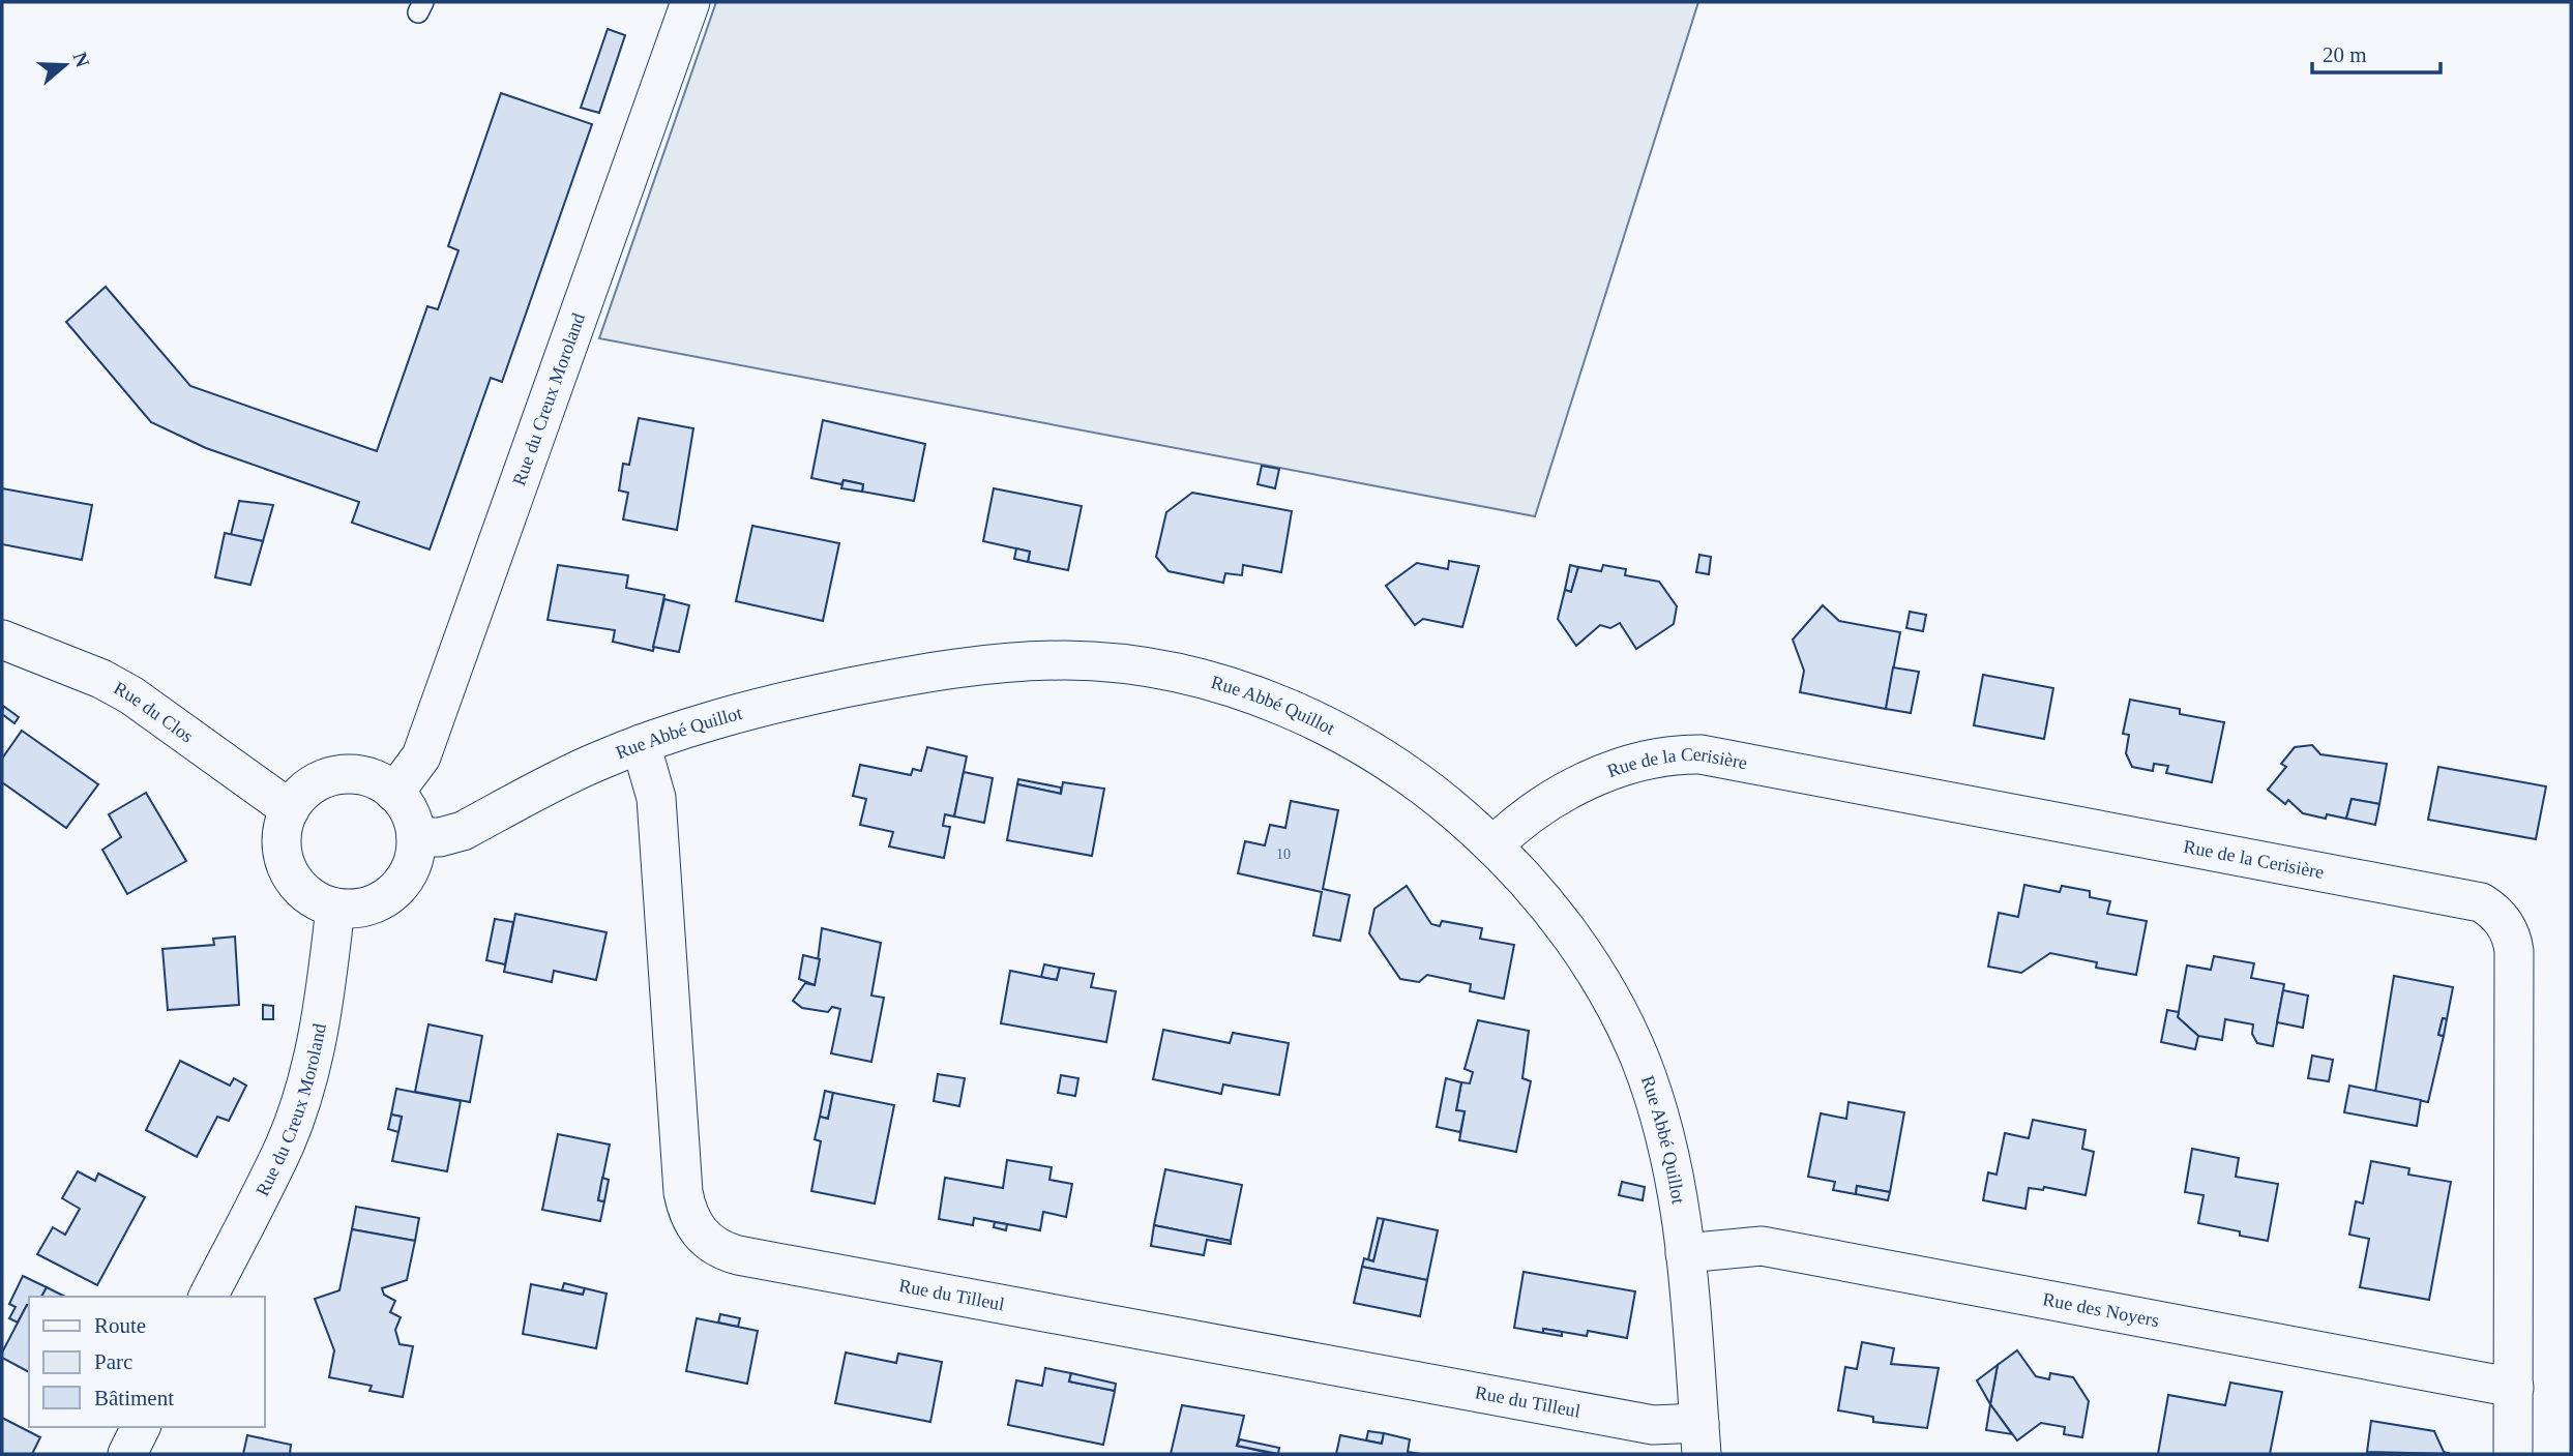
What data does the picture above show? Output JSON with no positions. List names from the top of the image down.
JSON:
{
  "streets": {
    "street": [
      "Rue du Creux Moroland",
      "Rue Abbé Quillot",
      "Rue du Clos",
      "Rue de la Cerisière",
      "Rue du Tilleul",
      "Rue des Noyers"
    ]
  },
  "crossings": [
    ["Rue du Creux Moroland", "Rue Abbé Quillot"],
    ["Rue du Creux Moroland", "Rue du Clos"],
    ["Rue Abbé Quillot", "Rue du Clos"],
    ["Rue Abbé Quillot", "Rue de la Cerisière"],
    ["Rue Abbé Quillot", "Rue du Tilleul"],
    ["Rue Abbé Quillot", "Rue des Noyers"],
    ["Rue de la Cerisière", "Rue des Noyers"]
  ],
  "house_numbers": ["10"],
  "legend": ["Route", "Parc", "Bâtiment"],
  "scale_bar": "20 m",
  "north": "right"
}
